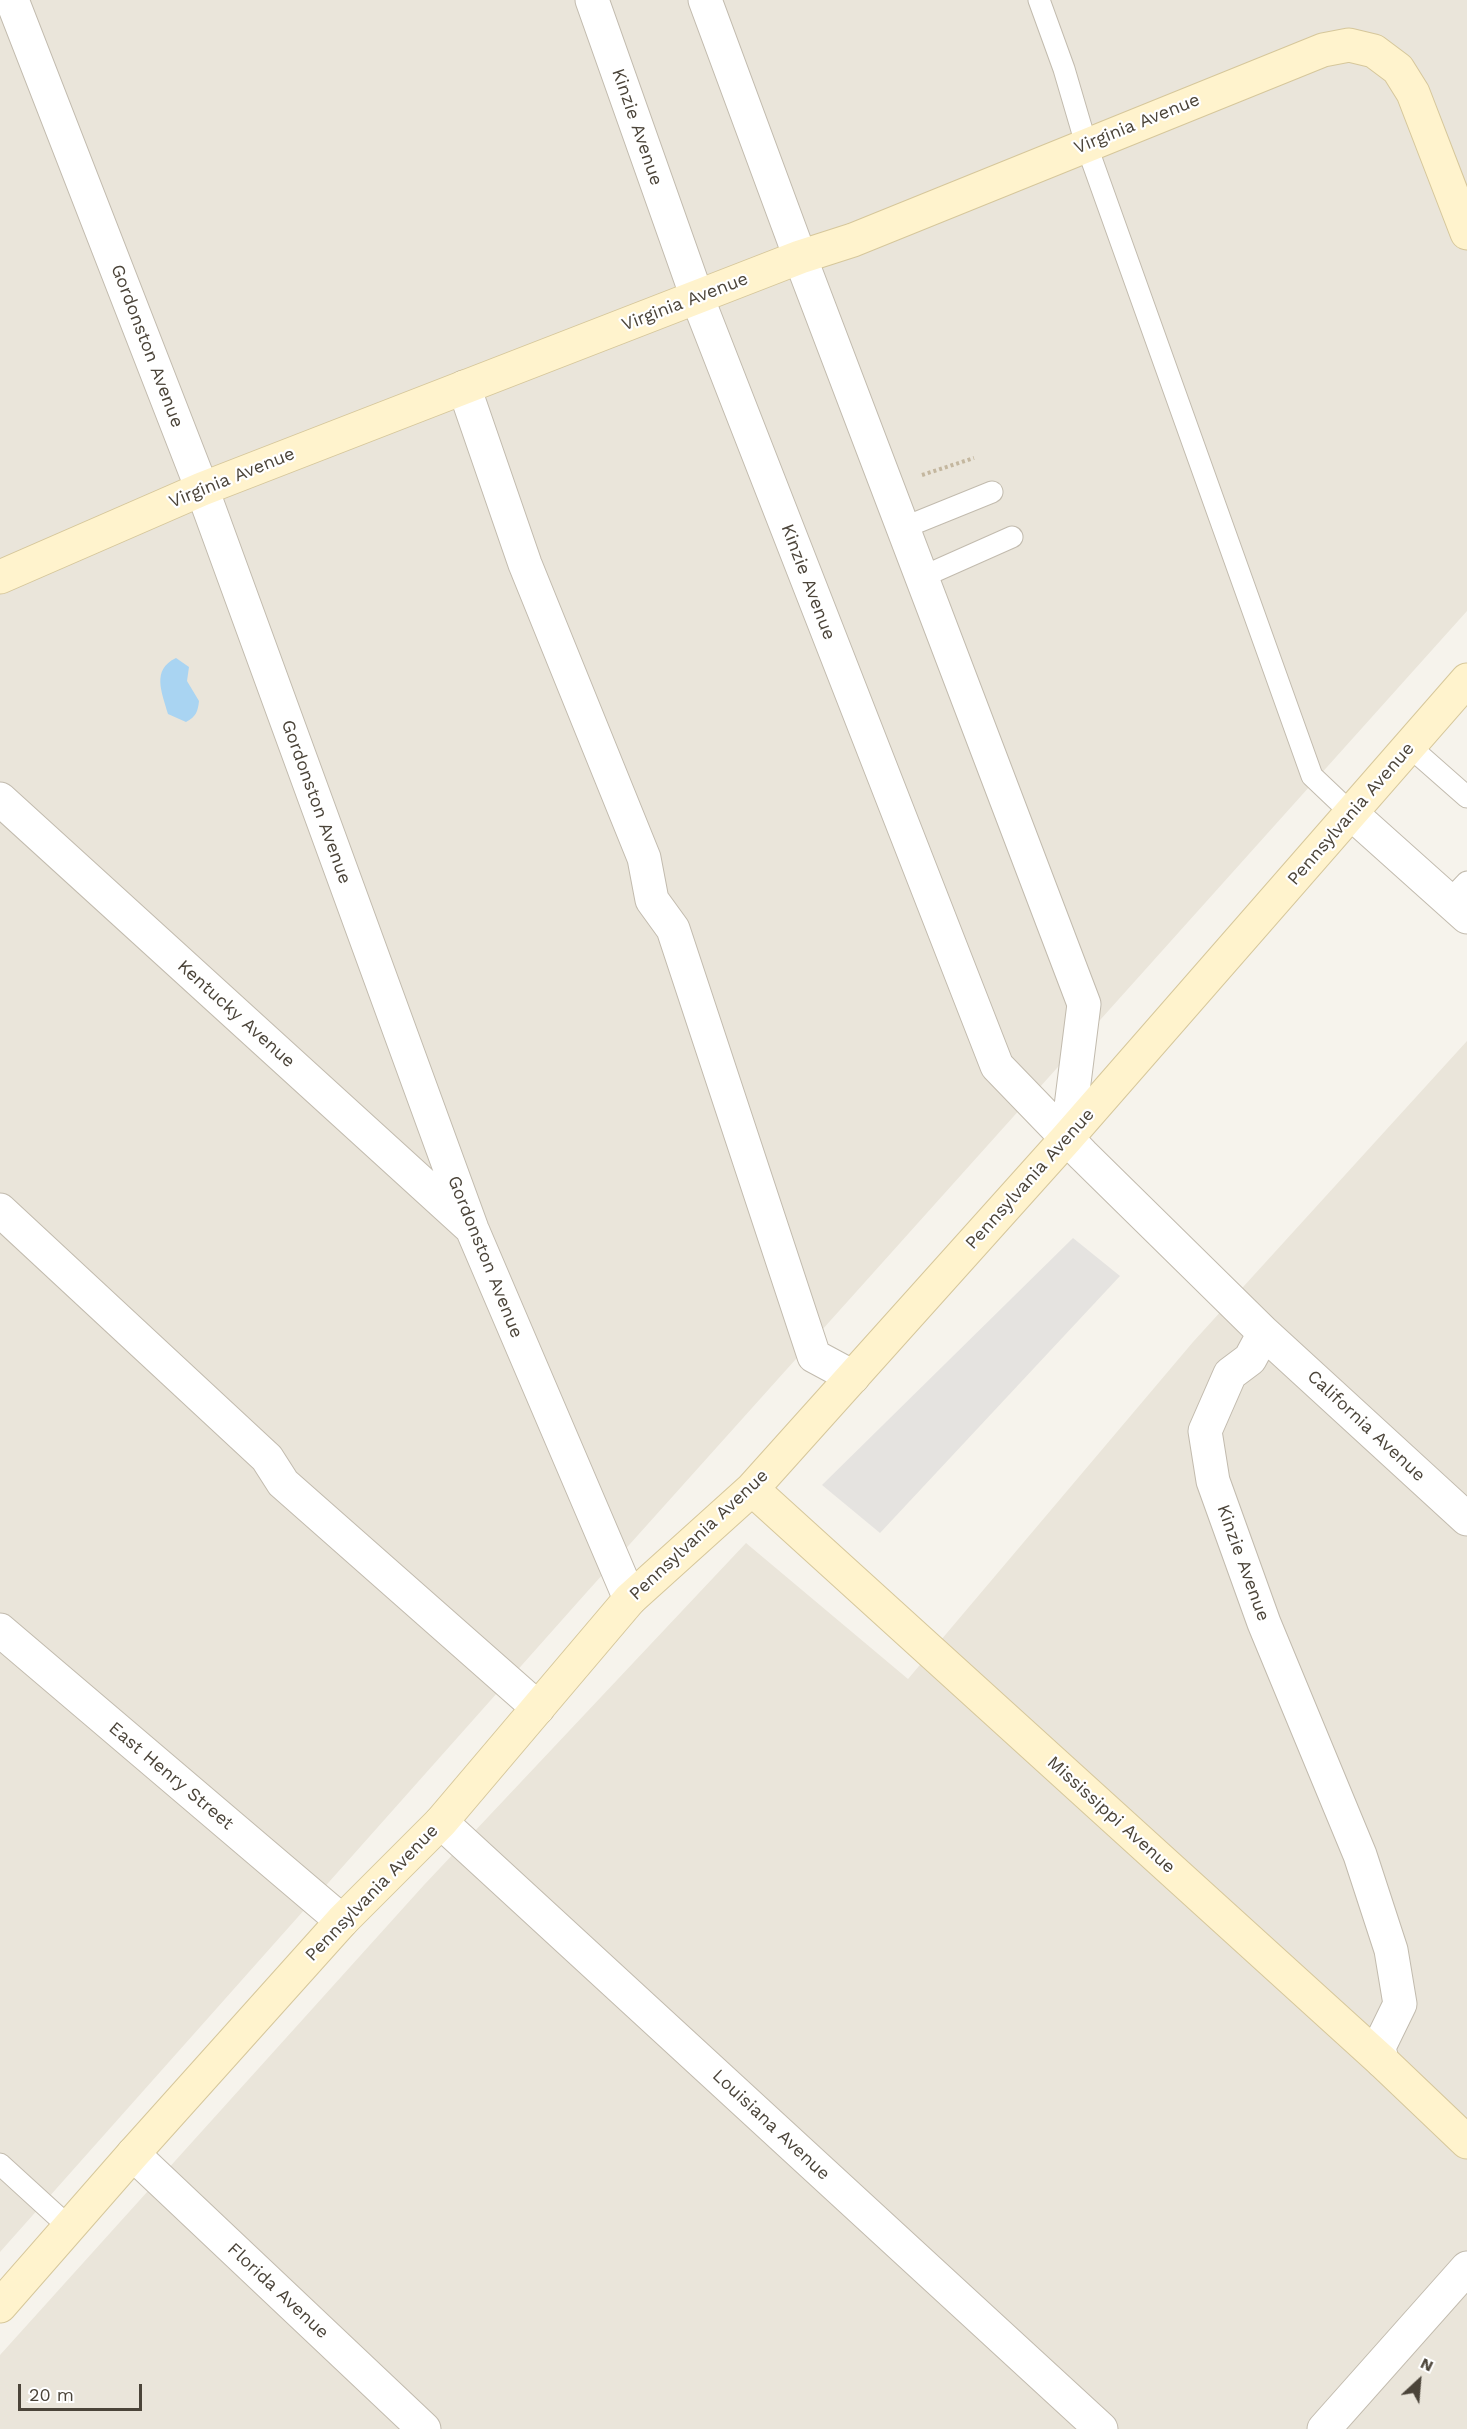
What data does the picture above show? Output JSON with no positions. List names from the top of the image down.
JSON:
{
  "streets": {
    "street": [
      "Virginia Avenue",
      "Kinzie Avenue",
      "Gordonston Avenue",
      "Pennsylvania Avenue",
      "Kentucky Avenue",
      "California Avenue",
      "East Henry Street",
      "Mississippi Avenue",
      "Louisiana Avenue",
      "Florida Avenue"
    ]
  },
  "crossings": [
    ["Virginia Avenue", "Kinzie Avenue"],
    ["Virginia Avenue", "Gordonston Avenue"],
    ["Kinzie Avenue", "Pennsylvania Avenue"],
    ["Kinzie Avenue", "California Avenue"],
    ["Kinzie Avenue", "Mississippi Avenue"],
    ["Gordonston Avenue", "Pennsylvania Avenue"],
    ["Gordonston Avenue", "Kentucky Avenue"],
    ["Pennsylvania Avenue", "East Henry Street"],
    ["Pennsylvania Avenue", "Mississippi Avenue"],
    ["Pennsylvania Avenue", "Louisiana Avenue"],
    ["Pennsylvania Avenue", "Florida Avenue"]
  ],
  "scale_bar": "20 m",
  "north": "top right"
}
